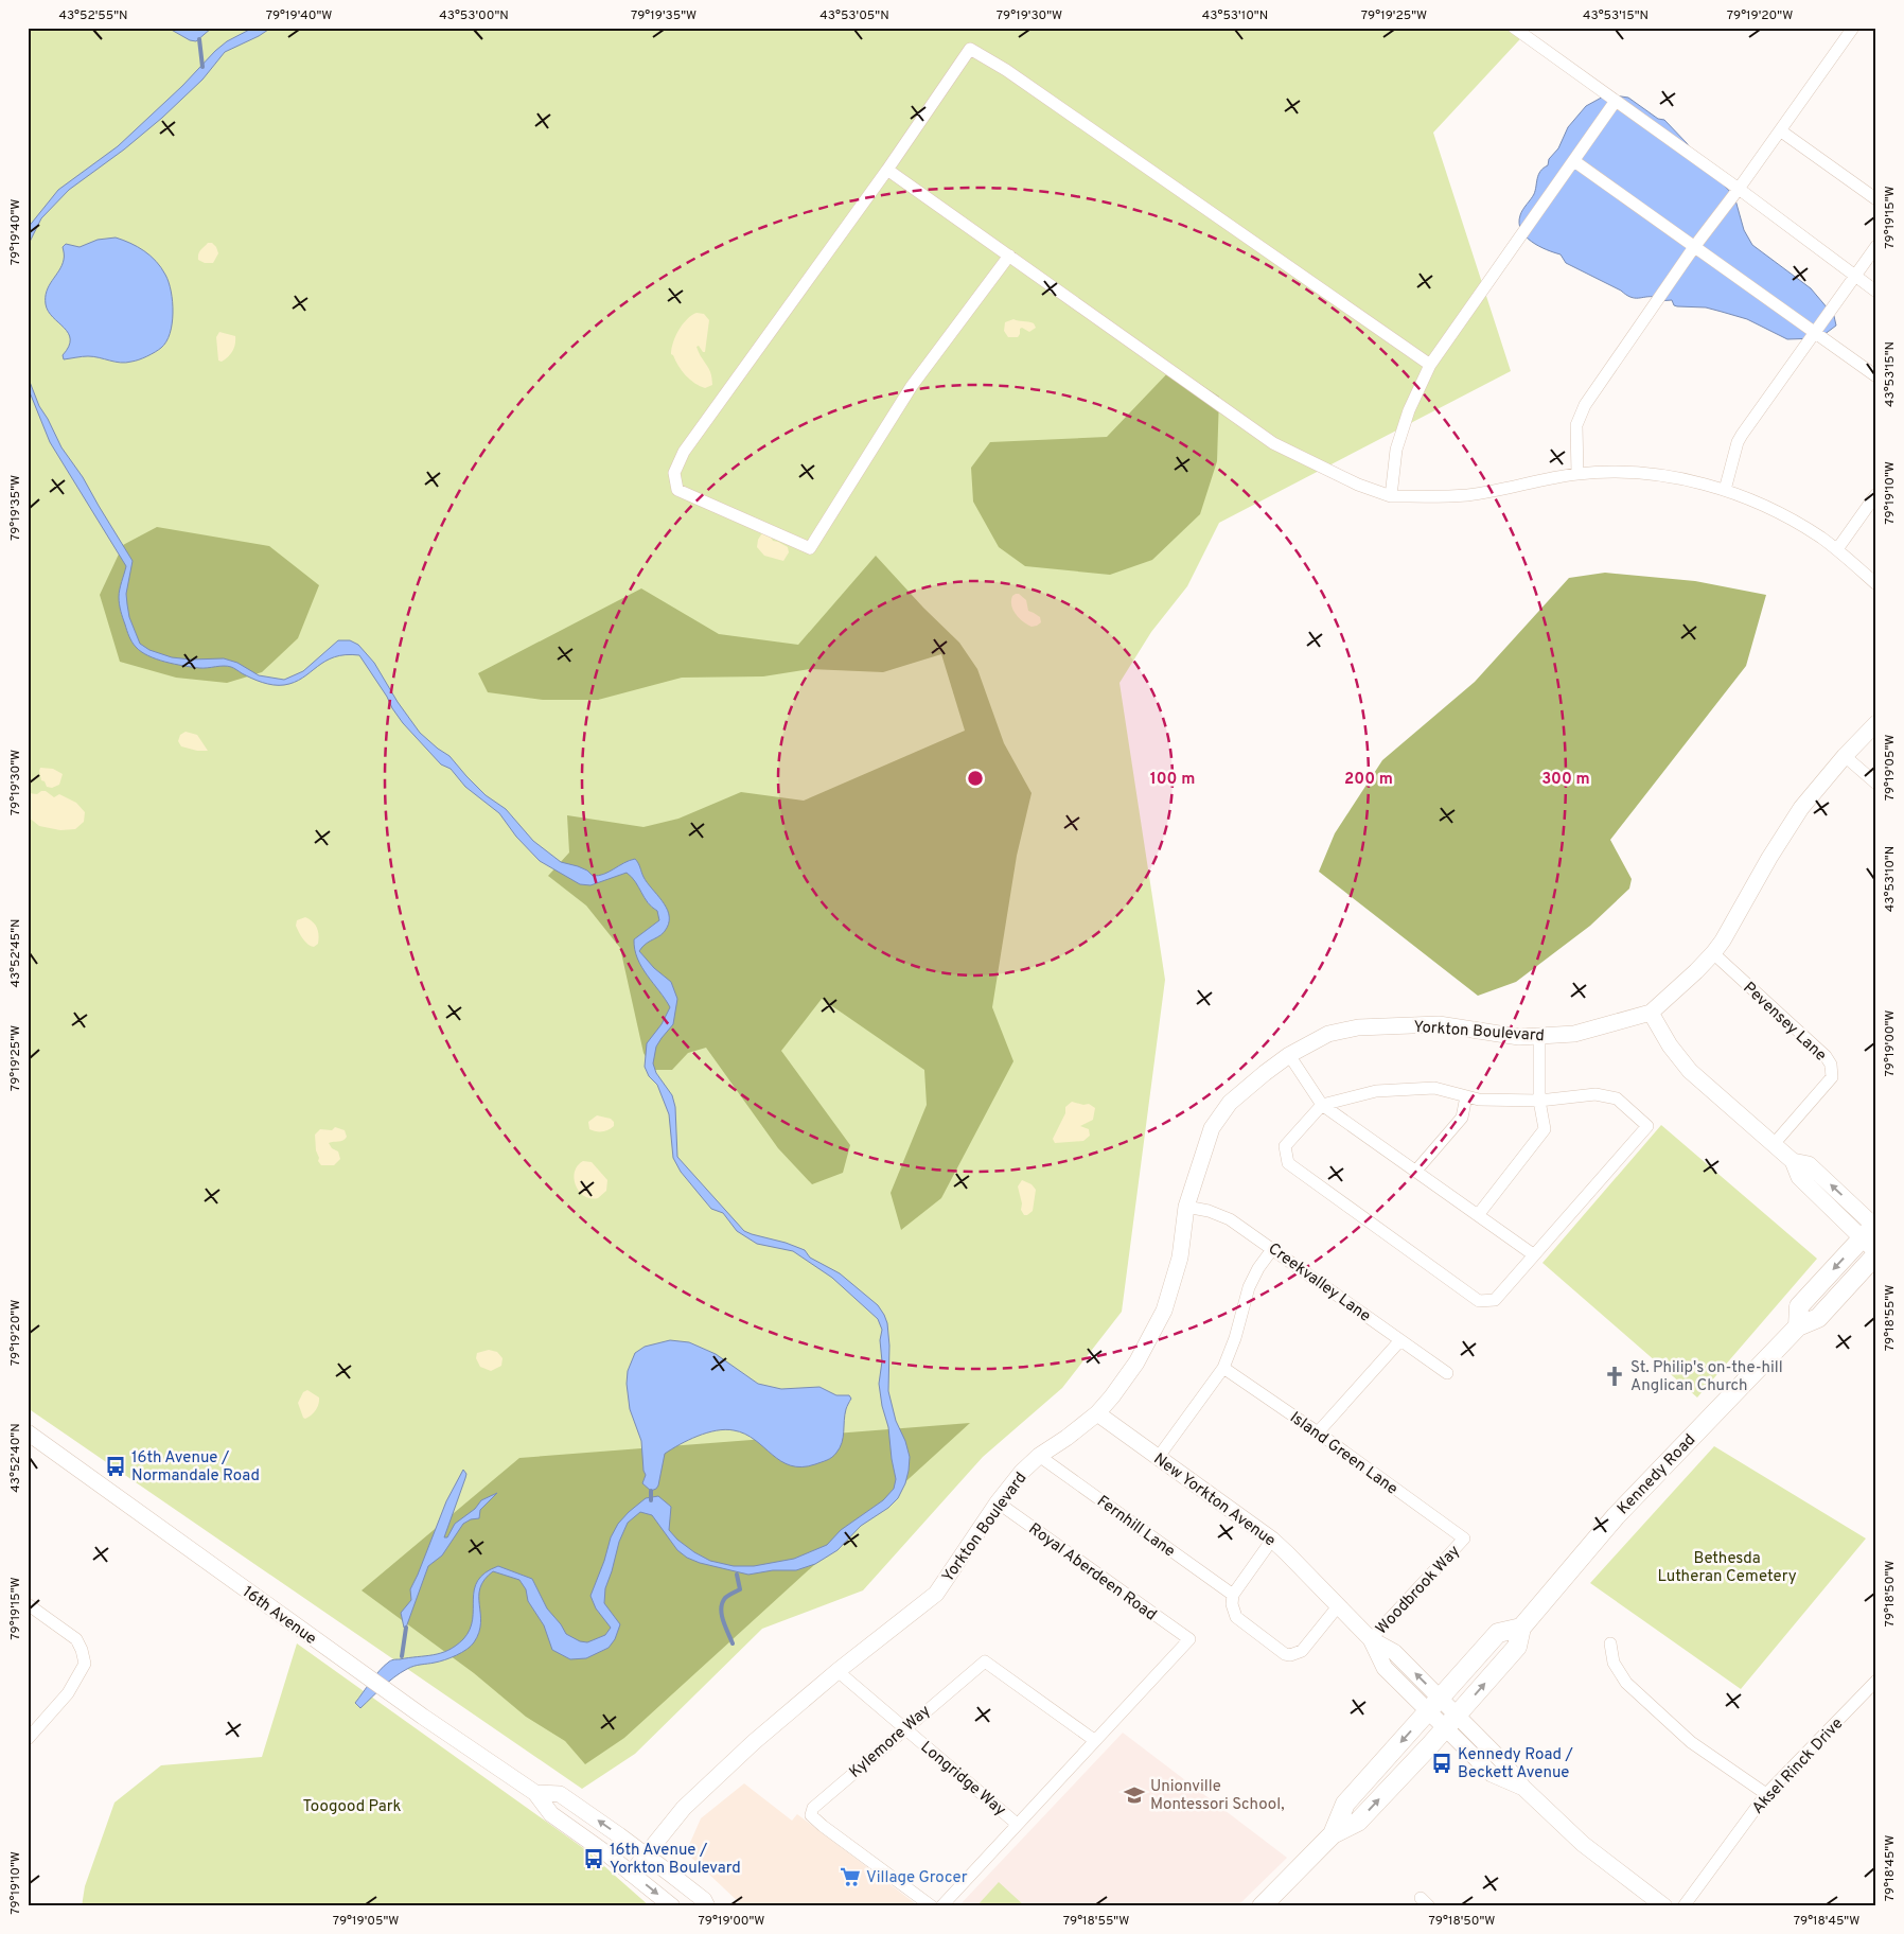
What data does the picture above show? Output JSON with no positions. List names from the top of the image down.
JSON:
{
  "streets": {
    "main road": ["Kennedy Road"],
    "street": [
      "Pevensey Lane",
      "Yorkton Boulevard",
      "Creekvalley Lane",
      "Island Green Lane",
      "New Yorkton Avenue",
      "Fernhill Lane",
      "Royal Aberdeen Road",
      "Woodbrook Way",
      "16th Avenue",
      "Kylemore Way",
      "Aksel Rinck Drive",
      "Longridge Way"
    ]
  },
  "crossings": [
    ["Pevensey Lane", "Yorkton Boulevard"],
    ["Yorkton Boulevard", "Creekvalley Lane"],
    ["Yorkton Boulevard", "New Yorkton Avenue"],
    ["Yorkton Boulevard", "Fernhill Lane"],
    ["Yorkton Boulevard", "Royal Aberdeen Road"],
    ["Yorkton Boulevard", "16th Avenue"],
    ["Yorkton Boulevard", "Longridge Way"],
    ["Island Green Lane", "Woodbrook Way"],
    ["Kennedy Road", "New Yorkton Avenue"],
    ["New Yorkton Avenue", "Woodbrook Way"],
    ["Royal Aberdeen Road", "Kylemore Way"],
    ["Kylemore Way", "Longridge Way"]
  ],
  "parks": ["Bethesda Lutheran Cemetery", "Toogood Park"],
  "places": {
    "church": ["St. Philip's on-the-hill Anglican Church"],
    "bus stop": ["16th Avenue / Normandale Road", "Kennedy Road / Beckett Avenue", "16th Avenue / Yorkton Boulevard"],
    "school or university": ["Unionville Montessori School,"],
    "supermarket": ["Village Grocer"]
  },
  "coordinates": [
    "43°52'55\"N",
    "79°19'40\"W",
    "43°53'00\"N",
    "79°19'35\"W",
    "43°53'05\"N",
    "79°19'30\"W",
    "43°53'10\"N",
    "79°19'25\"W",
    "43°53'15\"N",
    "79°19'20\"W",
    "79°19'15\"W",
    "79°19'10\"W",
    "79°19'05\"W",
    "43°52'45\"N",
    "79°19'00\"W",
    "79°18'55\"W",
    "43°52'40\"N",
    "79°18'50\"W",
    "79°18'45\"W"
  ],
  "rings": ["100 m", "200 m", "300 m"]
}
